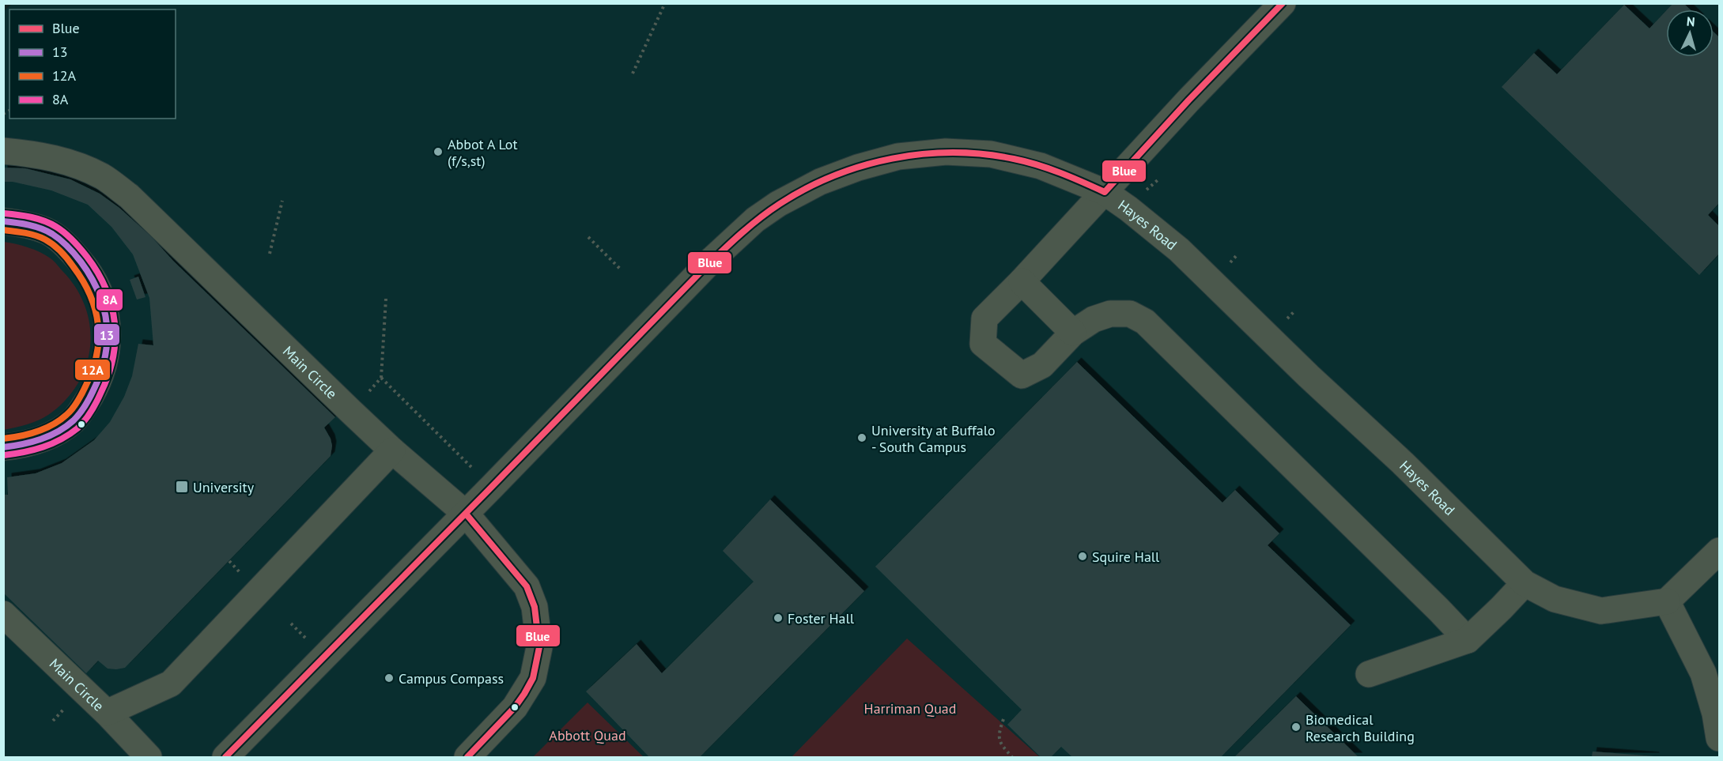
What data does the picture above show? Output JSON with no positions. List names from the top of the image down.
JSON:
{
  "streets": {
    "street": ["Hayes Road", "Main Circle"]
  },
  "crossings": [
    ["Hayes Road", "Main Circle"]
  ],
  "parks": ["Harriman Quad", "Abbott Quad"],
  "places": {
    "other": [
      "Abbot A Lot (f/s,st)",
      "University at Buffalo - South Campus",
      "Squire Hall",
      "Foster Hall",
      "Campus Compass",
      "Biomedical Research Building"
    ],
    "transit": ["University"]
  },
  "lines": [
    "transit line Blue",
    "transit line 8A",
    "transit line 13",
    "transit line 12A"
  ],
  "legend": [
    "Blue",
    "13",
    "12A",
    "8A"
  ],
  "north": "top"
}
